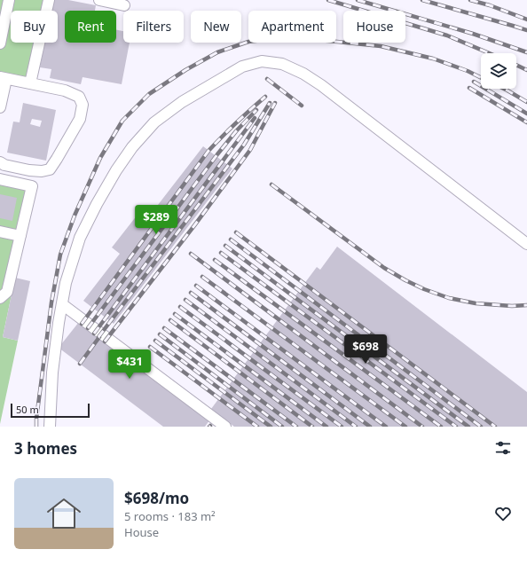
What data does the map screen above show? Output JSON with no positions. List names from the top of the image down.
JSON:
{
  "scale_bar": "50 m",
  "page": {
    "chip": [
      "Buy",
      "Rent",
      "Filters",
      "New",
      "Apartment",
      "House"
    ],
    "price": ["$289", "$698", "$431"],
    "scale": "50 m",
    "heading": "3 homes",
    "list": [
      {
        "name": "$698/mo",
        "note": "5 rooms · 183 m² · House"
      }
    ]
  }
}
